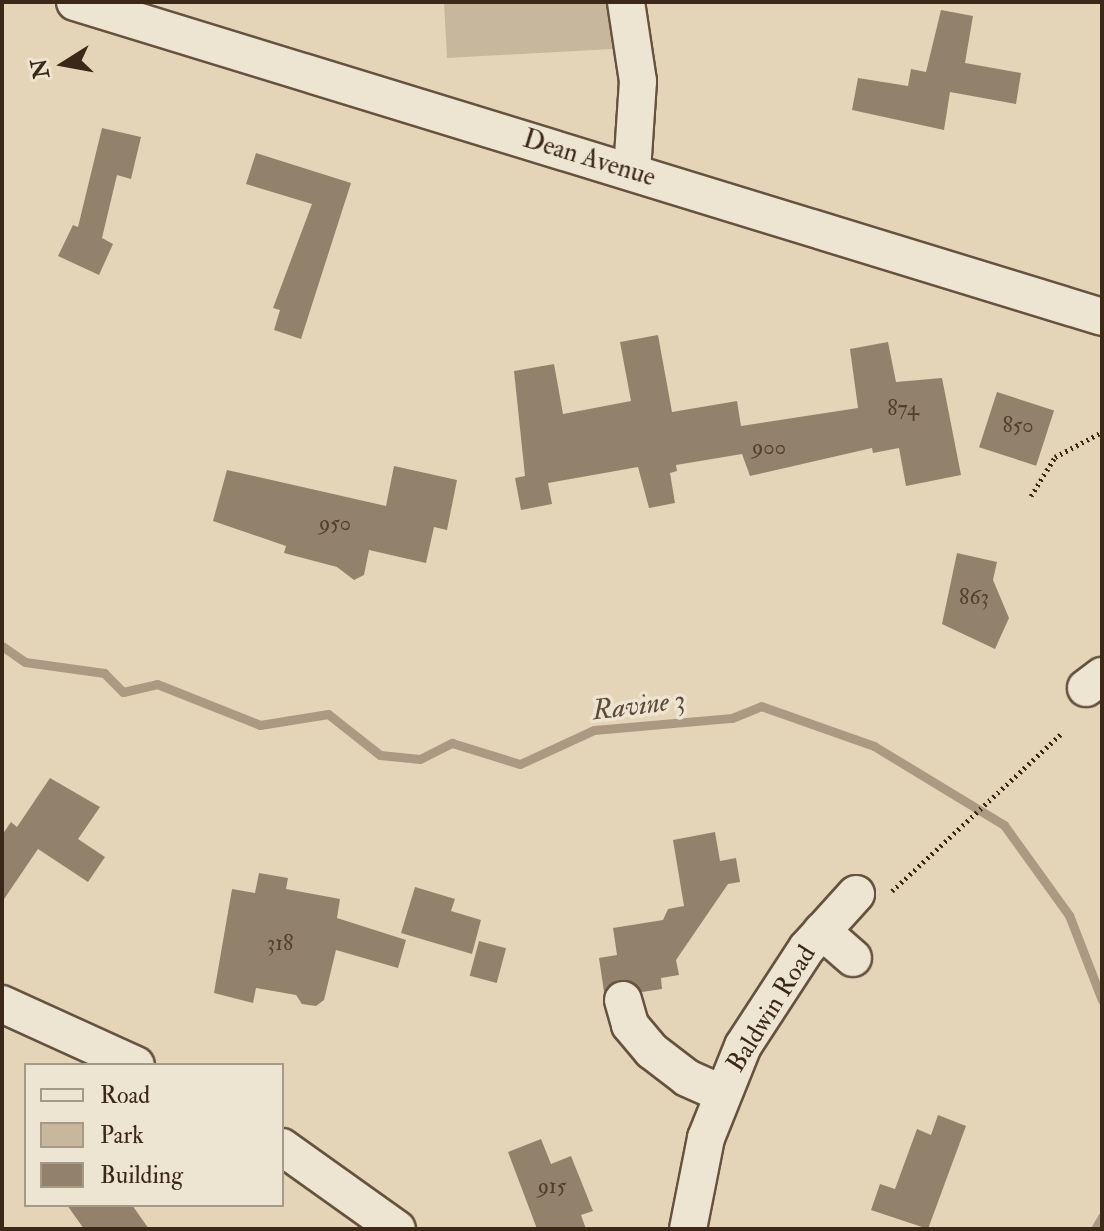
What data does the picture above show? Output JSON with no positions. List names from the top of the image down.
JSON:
{
  "streets": {
    "street": ["Dean Avenue", "Baldwin Road"]
  },
  "water": ["Ravine 3"],
  "house_numbers": [
    "874",
    "850",
    "900",
    "950",
    "863",
    "318",
    "915"
  ],
  "legend": ["Road", "Park", "Building"],
  "north": "left"
}
